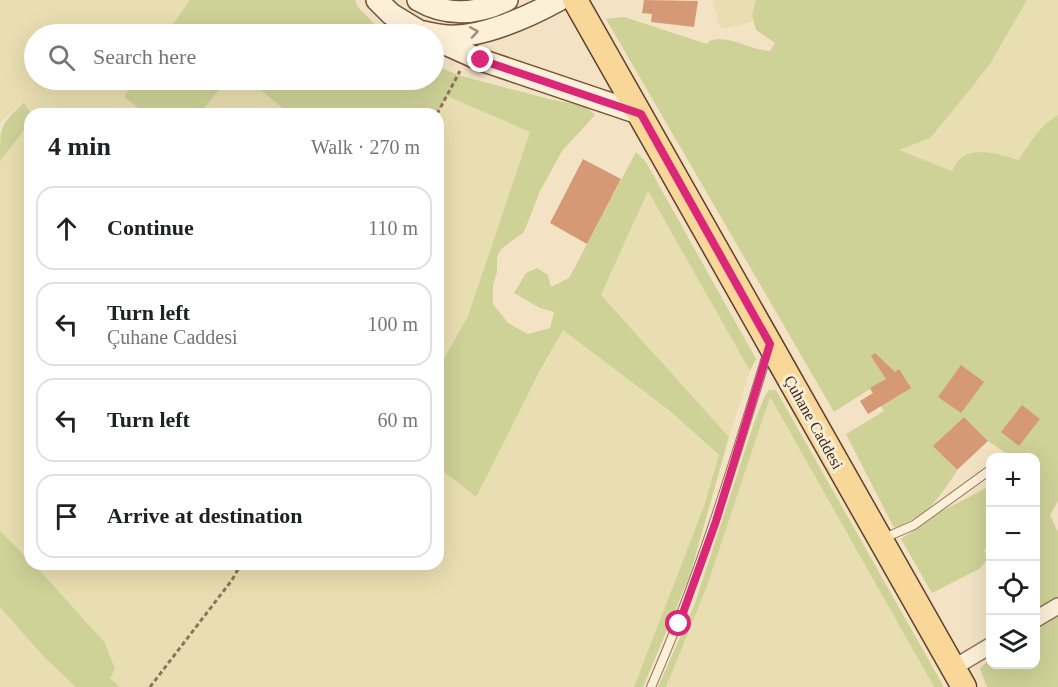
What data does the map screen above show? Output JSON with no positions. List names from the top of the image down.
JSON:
{
  "streets": {
    "main road": ["Çuhane Caddesi"]
  },
  "page": {
    "search": "Search here",
    "heading": ["4 min", "Walk · 270 m"],
    "list": [
      ["Continue", "110 m"],
      ["Turn left", "Çuhane Caddesi", "100 m"],
      ["Turn left", "60 m"],
      "Arrive at destination"
    ],
    "map_buttons": ["+", "−"]
  }
}
